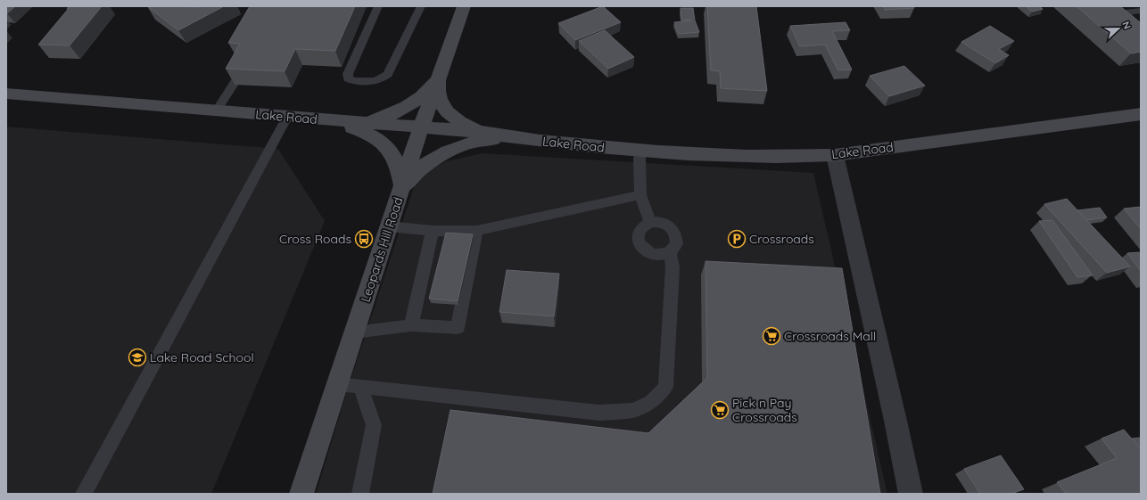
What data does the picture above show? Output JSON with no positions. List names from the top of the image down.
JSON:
{
  "streets": {
    "main road": ["Lake Road", "Leopards Hill Road"]
  },
  "crossings": [
    ["Lake Road", "Leopards Hill Road"]
  ],
  "places": {
    "bus stop": ["Cross Roads"],
    "parking": ["Crossroads"],
    "supermarket": ["Crossroads Mall", "Pick n Pay Crossroads"],
    "school or university": ["Lake Road School"]
  },
  "north": "right"
}
